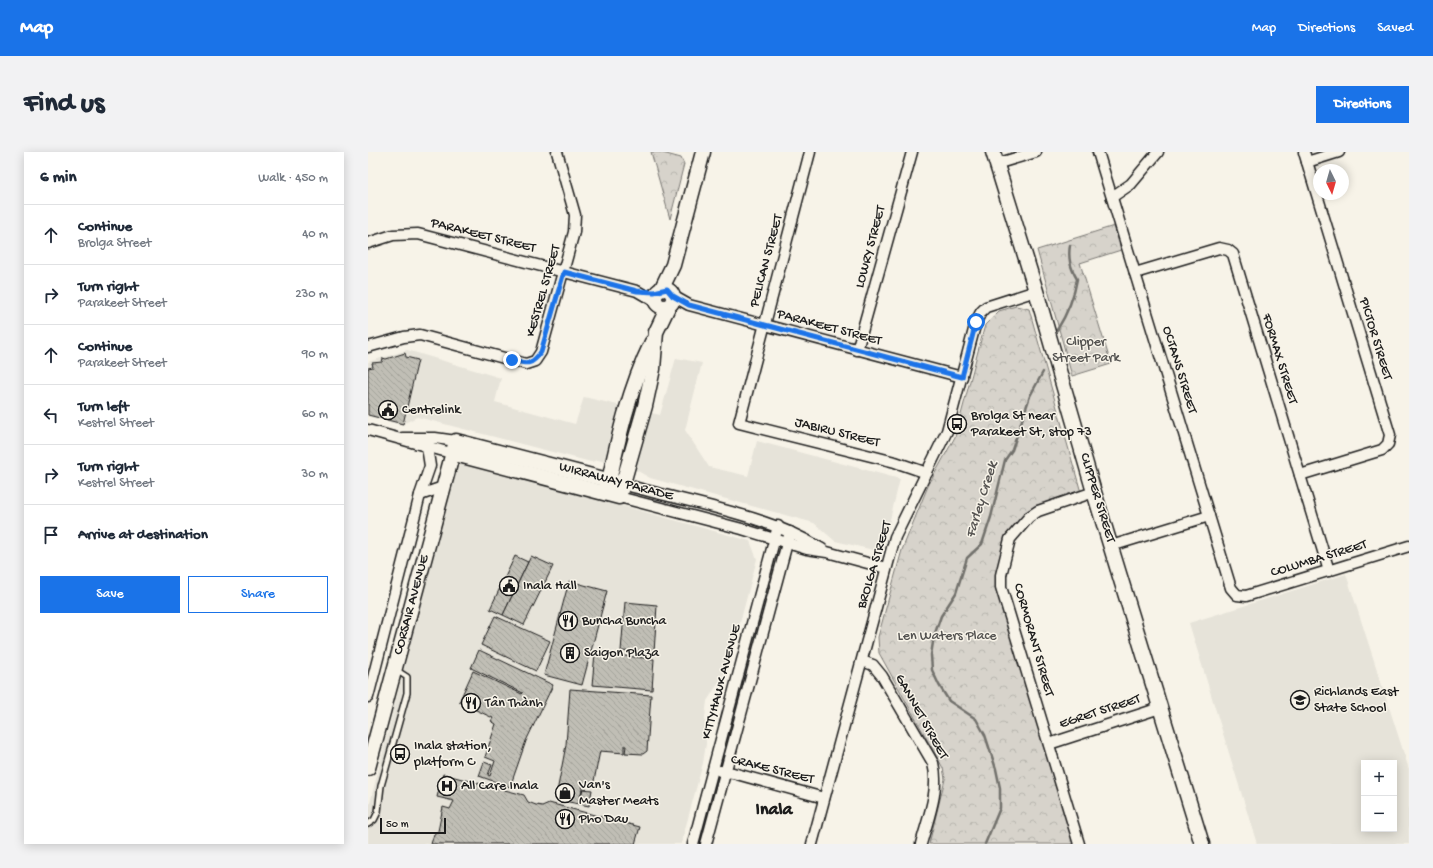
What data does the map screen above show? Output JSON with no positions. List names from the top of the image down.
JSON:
{
  "streets": {
    "street": [
      "PARAKEET STREET",
      "LOWRY STREET",
      "PELICAN STREET",
      "KESTREL STREET",
      "PICTOR STREET",
      "FORMAX STREET",
      "OCTANS STREET",
      "JABIRU STREET",
      "WIRRAWAY PARADE",
      "CLIPPER STREET",
      "COLUMBA STREET",
      "BROLGA STREET",
      "CORSAIR AVENUE",
      "CORMORANT STREET",
      "KITTYHAWK AVENUE",
      "EGRET STREET",
      "GANNET STREET",
      "CRAKE STREET"
    ]
  },
  "crossings": [
    ["PARAKEET STREET", "LOWRY STREET"],
    ["PARAKEET STREET", "PELICAN STREET"],
    ["PARAKEET STREET", "KESTREL STREET"],
    ["PARAKEET STREET", "BROLGA STREET"],
    ["PELICAN STREET", "JABIRU STREET"],
    ["PICTOR STREET", "FORMAX STREET"],
    ["FORMAX STREET", "OCTANS STREET"],
    ["FORMAX STREET", "COLUMBA STREET"],
    ["OCTANS STREET", "COLUMBA STREET"],
    ["JABIRU STREET", "BROLGA STREET"],
    ["WIRRAWAY PARADE", "BROLGA STREET"],
    ["WIRRAWAY PARADE", "CORSAIR AVENUE"],
    ["WIRRAWAY PARADE", "KITTYHAWK AVENUE"],
    ["CLIPPER STREET", "BROLGA STREET"],
    ["CLIPPER STREET", "CORMORANT STREET"],
    ["CLIPPER STREET", "EGRET STREET"],
    ["BROLGA STREET", "GANNET STREET"],
    ["BROLGA STREET", "CRAKE STREET"],
    ["CORMORANT STREET", "EGRET STREET"],
    ["KITTYHAWK AVENUE", "CRAKE STREET"]
  ],
  "districts": ["Inala"],
  "water": ["Farley Creek"],
  "parks": ["Clipper Street Park", "Len Waters Place"],
  "places": {
    "public building": ["Centrelink", "Inala Hall"],
    "bus stop": ["Brolga St near Parakeet St, stop 73", "Inala station, platform C"],
    "restaurant": ["Buncha Buncha", "Tân Thành", "Pho Dau"],
    "building": ["Saigon Plaza"],
    "school or university": ["Richlands East State School"],
    "hospital": ["All Care Inala"],
    "shop": ["Van's Master Meats"]
  },
  "scale_bar": "50 m",
  "north": "bottom",
  "page": {
    "header": "Map",
    "nav": ["Map", "Directions", "Saved"],
    "buttons": [
      "Directions",
      ["Save", "Share"]
    ],
    "title": "Find us",
    "heading": ["6 min", "Walk · 450 m"],
    "list": [
      ["Continue", "Brolga Street", "40 m"],
      ["Turn right", "Parakeet Street", "230 m"],
      ["Continue", "Parakeet Street", "90 m"],
      ["Turn left", "Kestrel Street", "60 m"],
      ["Turn right", "Kestrel Street", "30 m"],
      "Arrive at destination"
    ],
    "map_buttons": ["+", "−"],
    "scale": "50 m"
  }
}
